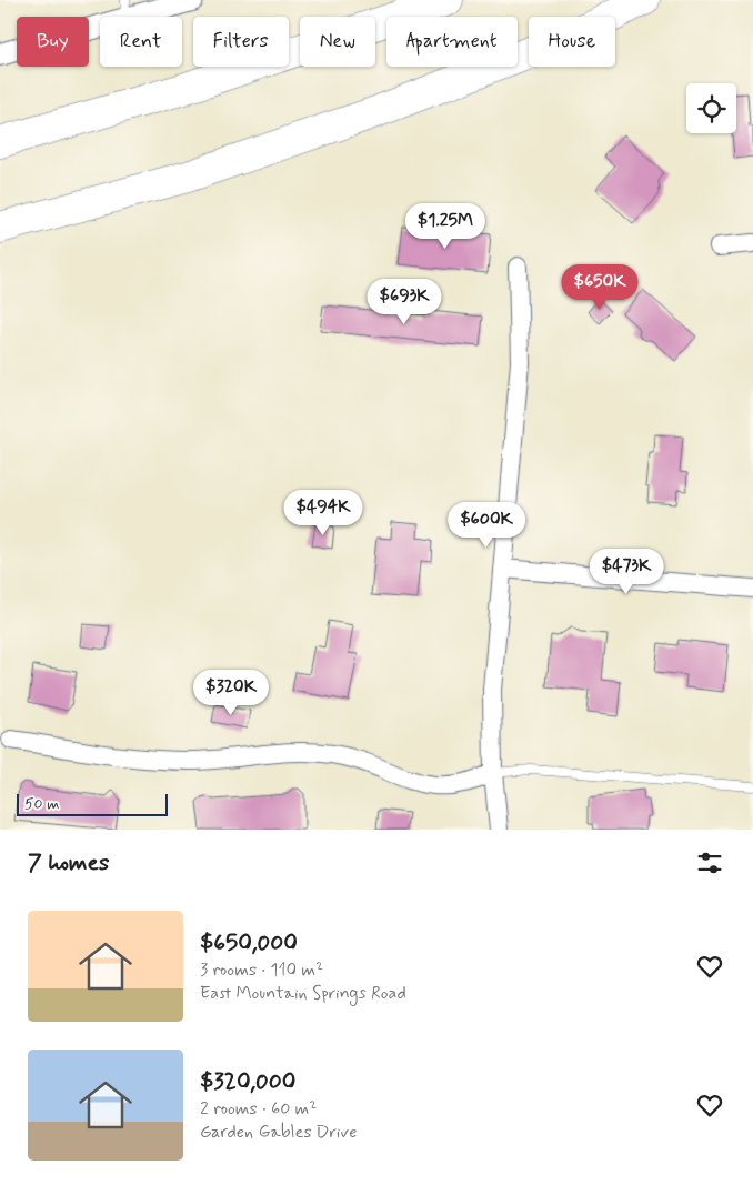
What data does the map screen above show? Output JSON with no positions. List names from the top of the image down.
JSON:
{
  "scale_bar": "50 m",
  "page": {
    "chip": [
      "Buy",
      "Rent",
      "Filters",
      "New",
      "Apartment",
      "House"
    ],
    "price": [
      "$1.25M",
      "$650K",
      "$693K",
      "$494K",
      "$600K",
      "$473K",
      "$320K"
    ],
    "scale": "50 m",
    "heading": "7 homes",
    "list": [
      {
        "name": "$650,000",
        "note": "3 rooms · 110 m² · East Mountain Springs Road"
      },
      {
        "name": "$320,000",
        "note": "2 rooms · 60 m² · Garden Gables Drive"
      }
    ]
  }
}
